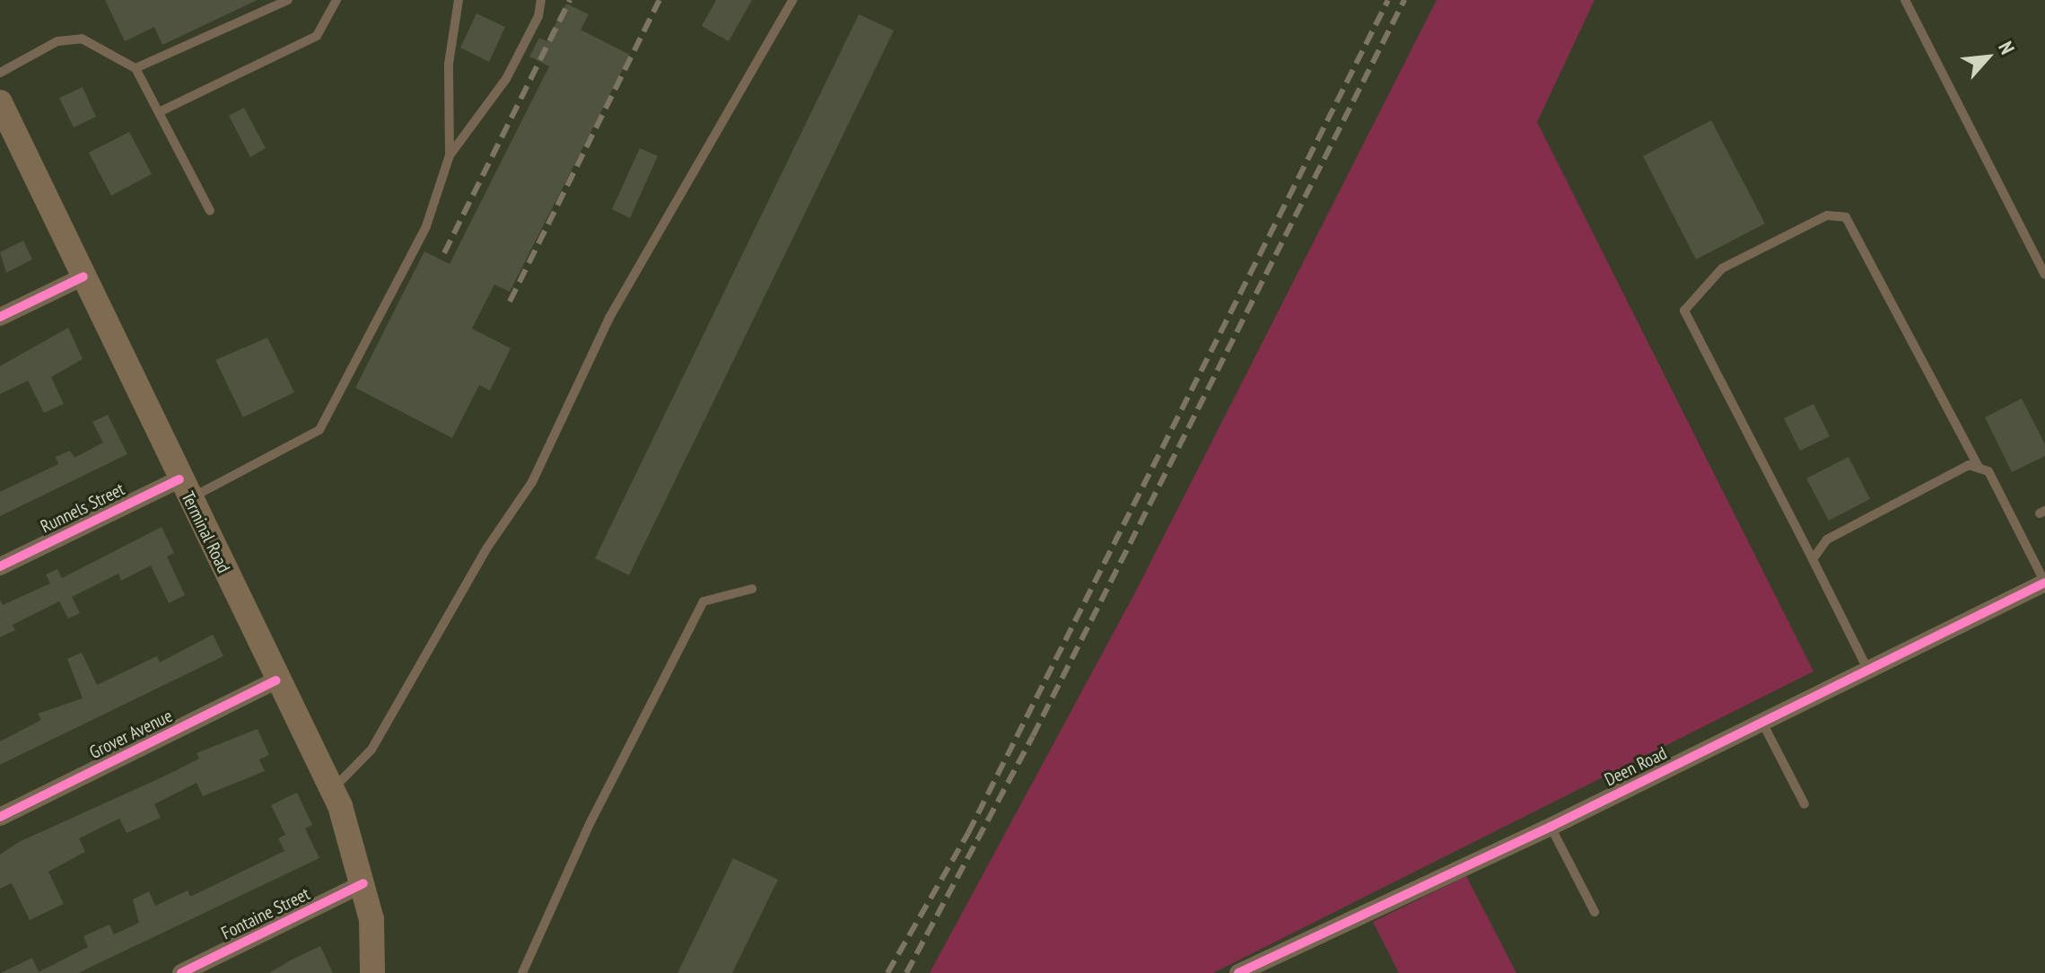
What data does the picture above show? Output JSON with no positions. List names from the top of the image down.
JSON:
{
  "streets": {
    "main road": ["Terminal Road"],
    "street": [
      "Runnels Street",
      "Grover Avenue",
      "Deen Road",
      "Fontaine Street"
    ]
  },
  "crossings": [
    ["Runnels Street", "Terminal Road"],
    ["Terminal Road", "Grover Avenue"],
    ["Terminal Road", "Fontaine Street"]
  ],
  "north": "top right"
}
